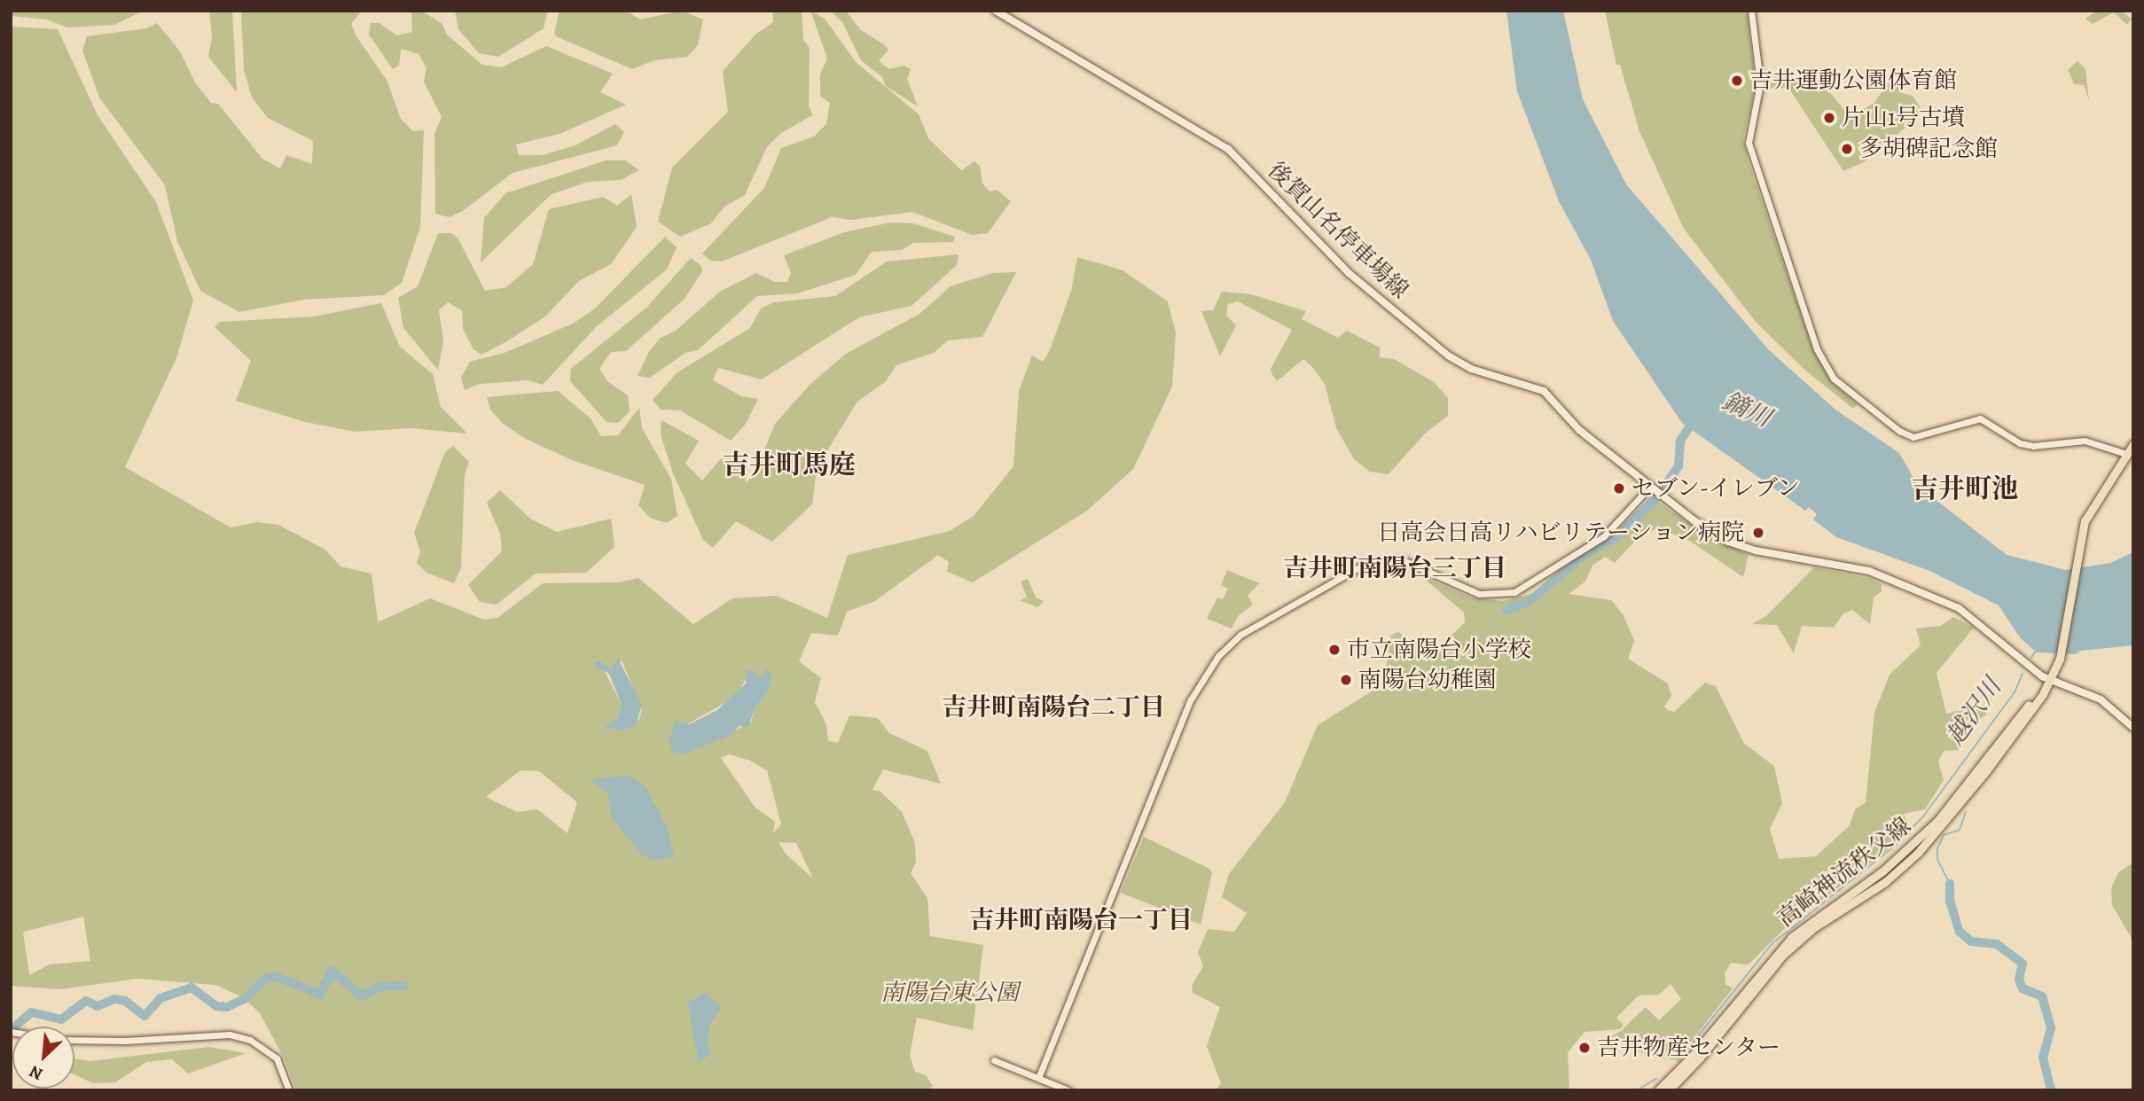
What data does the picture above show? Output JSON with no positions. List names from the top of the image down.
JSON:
{
  "streets": {
    "main road": ["後賀山名停車場線", "高崎神流秩父線"]
  },
  "crossings": [
    ["後賀山名停車場線", "高崎神流秩父線"]
  ],
  "districts": [
    "吉井町馬庭",
    "吉井町池",
    "吉井町南陽台三丁目",
    "吉井町南陽台二丁目",
    "吉井町南陽台一丁目"
  ],
  "water": ["鏑川", "越沢川"],
  "parks": ["南陽台東公園"],
  "places": [
    "吉井運動公園体育館",
    "片山1号古墳",
    "多胡碑記念館",
    "セブン-イレブン",
    "日高会日高リハビリテーション病院",
    "市立南陽台小学校",
    "南陽台幼稚園",
    "吉井物産センター"
  ],
  "north": "bottom left"
}
